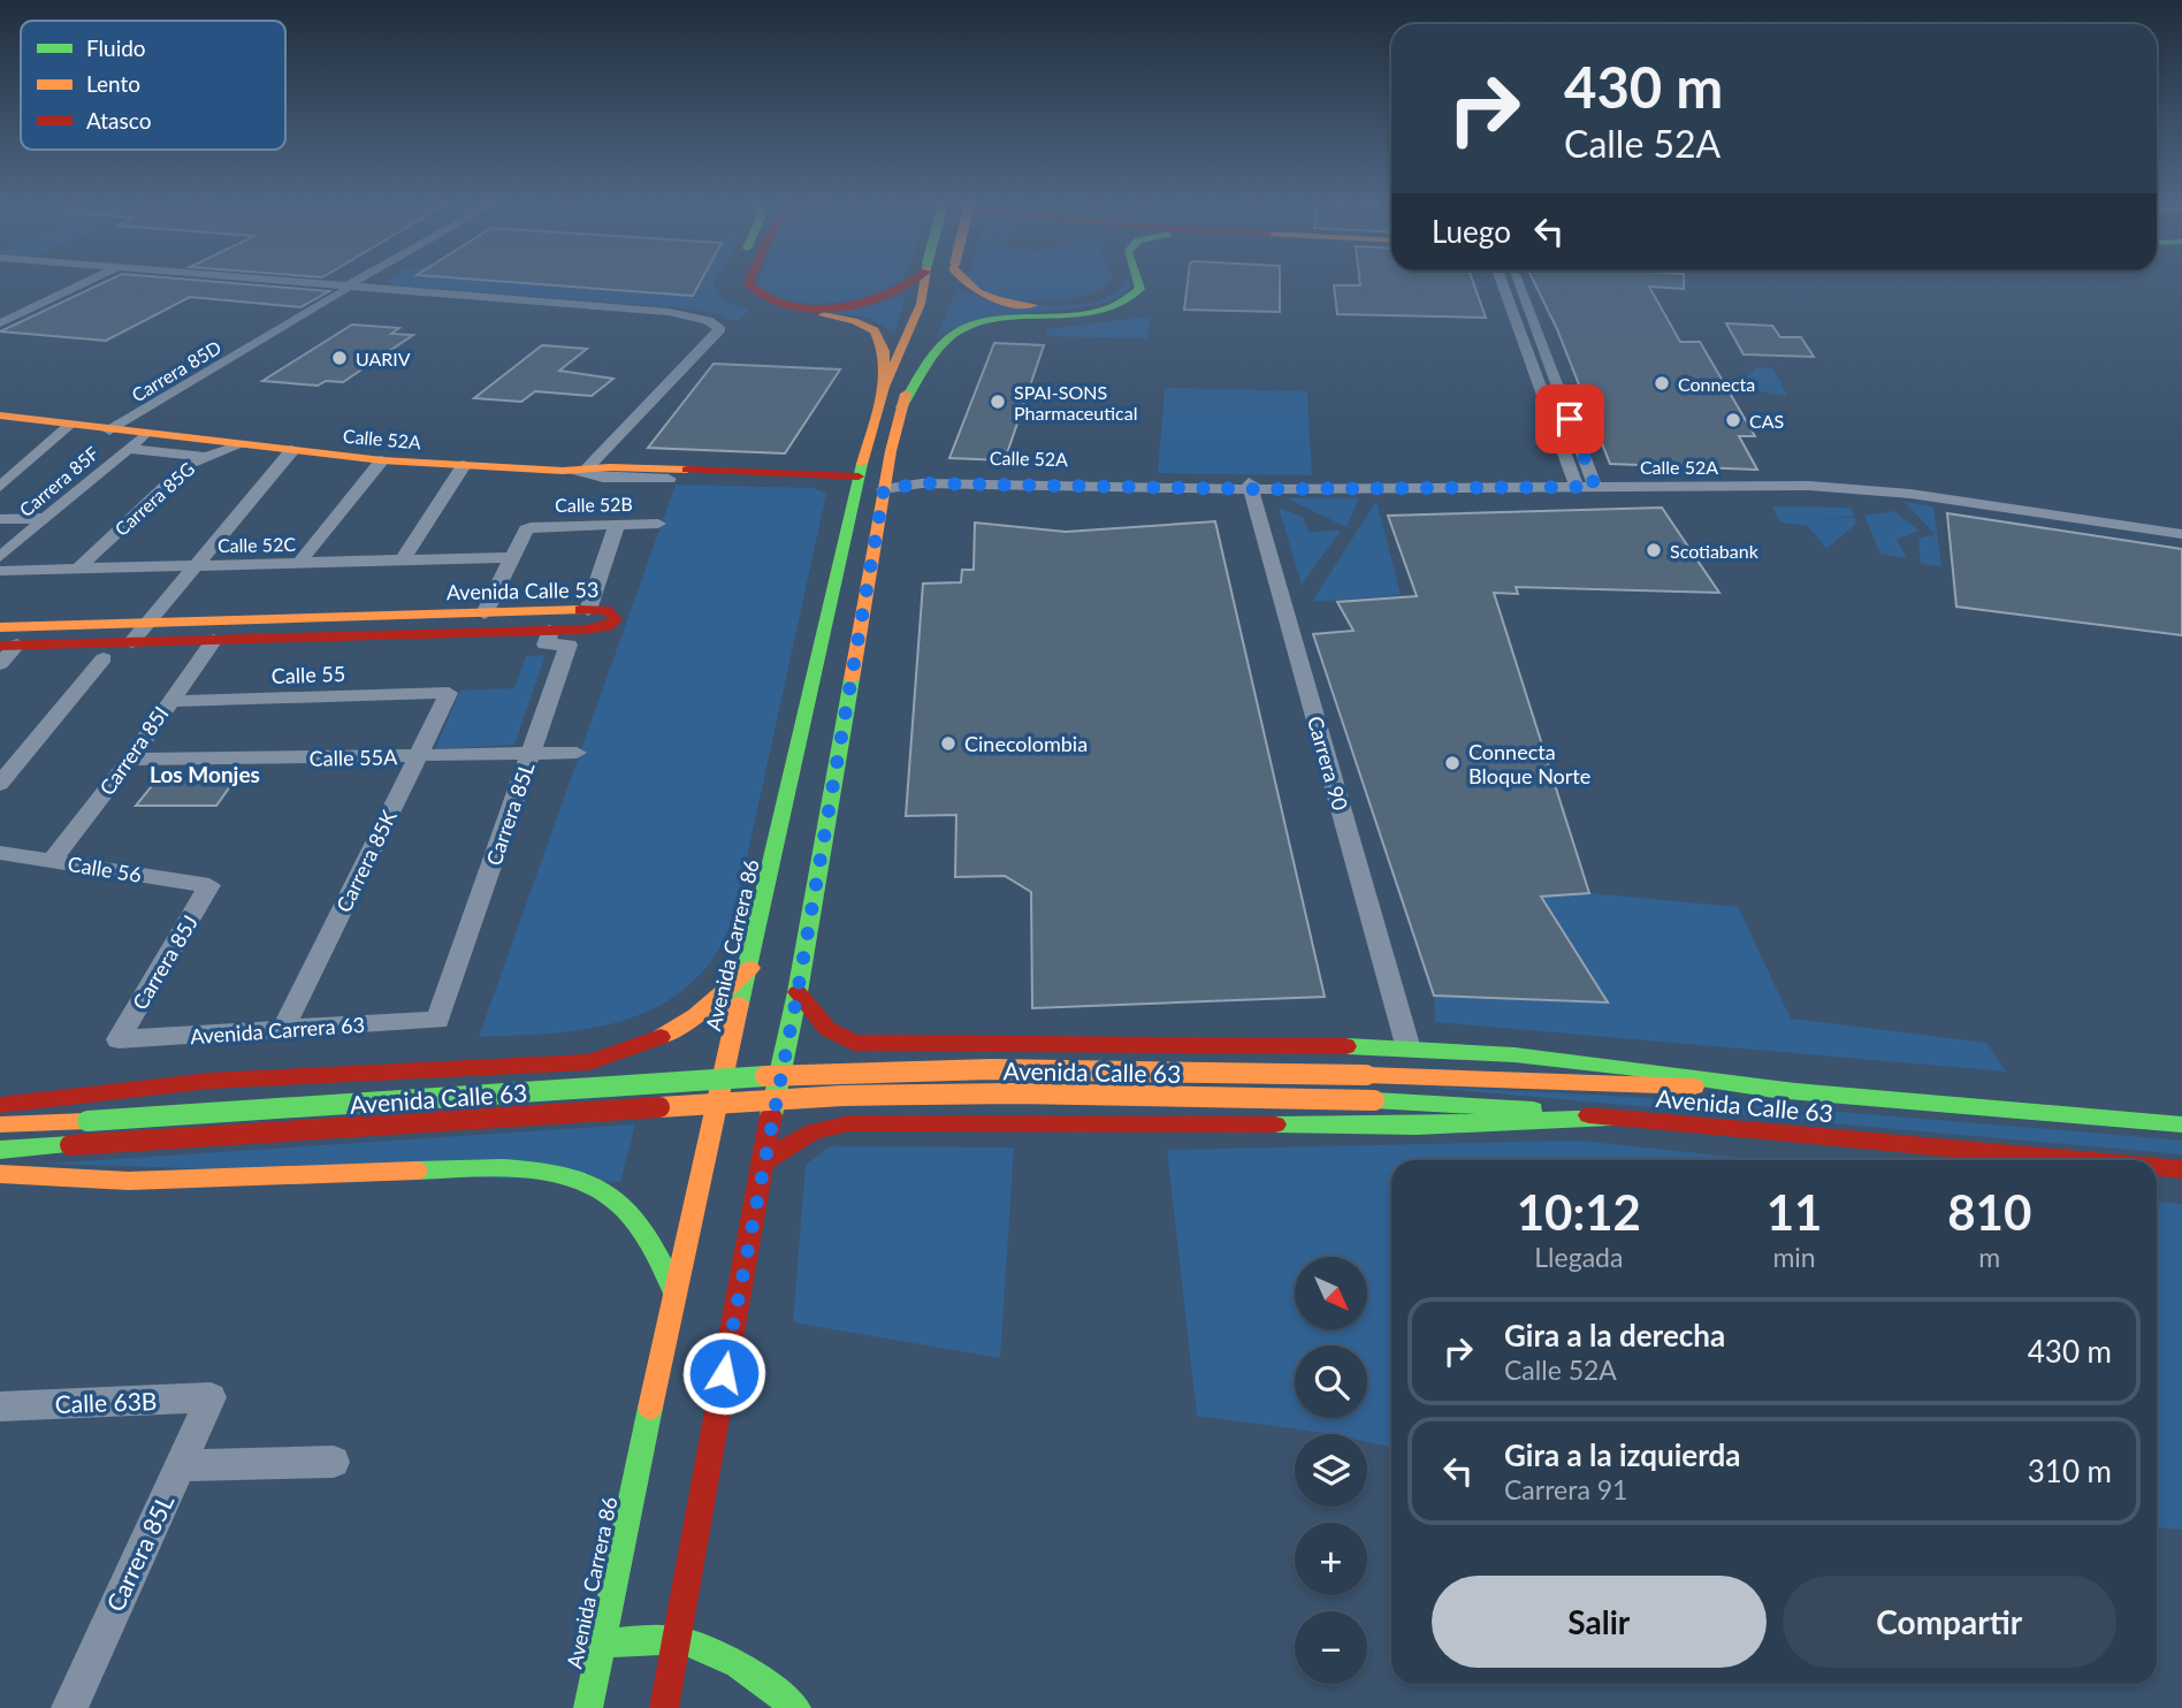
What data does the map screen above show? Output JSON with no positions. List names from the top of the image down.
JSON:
{
  "streets": {
    "main road": [
      "Calle 52A",
      "Avenida Calle 53",
      "Avenida Carrera 86",
      "Avenida Calle 63"
    ],
    "street": [
      "Carrera 85D",
      "Carrera 85F",
      "Carrera 85G",
      "Calle 52B",
      "Calle 52C",
      "Calle 55",
      "Carrera 85I",
      "Calle 55A",
      "Carrera 90",
      "Carrera 85L",
      "Carrera 85K",
      "Calle 56",
      "Carrera 85J",
      "Avenida Carrera 63",
      "Calle 63B"
    ]
  },
  "crossings": [
    ["Carrera 85D", "Calle 52A"],
    ["Calle 52A", "Carrera 85F"],
    ["Calle 52A", "Carrera 85G"],
    ["Calle 52A", "Carrera 90"],
    ["Calle 52A", "Avenida Carrera 86"],
    ["Carrera 85G", "Calle 52C"],
    ["Calle 52B", "Calle 52C"],
    ["Avenida Calle 53", "Carrera 85I"],
    ["Avenida Calle 53", "Carrera 85L"],
    ["Calle 55", "Carrera 85I"],
    ["Calle 55", "Carrera 85K"],
    ["Carrera 85I", "Calle 55A"],
    ["Carrera 85I", "Calle 56"],
    ["Calle 55A", "Carrera 85L"],
    ["Calle 55A", "Carrera 85K"],
    ["Carrera 85L", "Avenida Carrera 63"],
    ["Carrera 85L", "Calle 63B"],
    ["Carrera 85K", "Avenida Carrera 63"],
    ["Calle 56", "Carrera 85J"],
    ["Carrera 85J", "Avenida Carrera 63"]
  ],
  "districts": ["Los Monjes"],
  "places": [
    "UARIV",
    "Connecta",
    "SPAI-SONS Pharmaceutical",
    "CAS",
    "Scotiabank",
    "Cinecolombia",
    "Connecta Bloque Norte"
  ],
  "legend": ["Fluido", "Lento", "Atasco"],
  "north": "bottom right",
  "page": {
    "turn": ["430 m", "Calle 52A"],
    "then": "Luego",
    "eta": [
      "10:12",
      "Llegada",
      "11",
      "min",
      "810",
      "m"
    ],
    "map_buttons": ["+", "−"],
    "list": [
      {
        "name": "Gira a la derecha",
        "note": "Calle 52A",
        "value": "430 m"
      },
      {
        "name": "Gira a la izquierda",
        "note": "Carrera 91",
        "value": "310 m"
      }
    ],
    "buttons": ["Salir", "Compartir"]
  }
}
